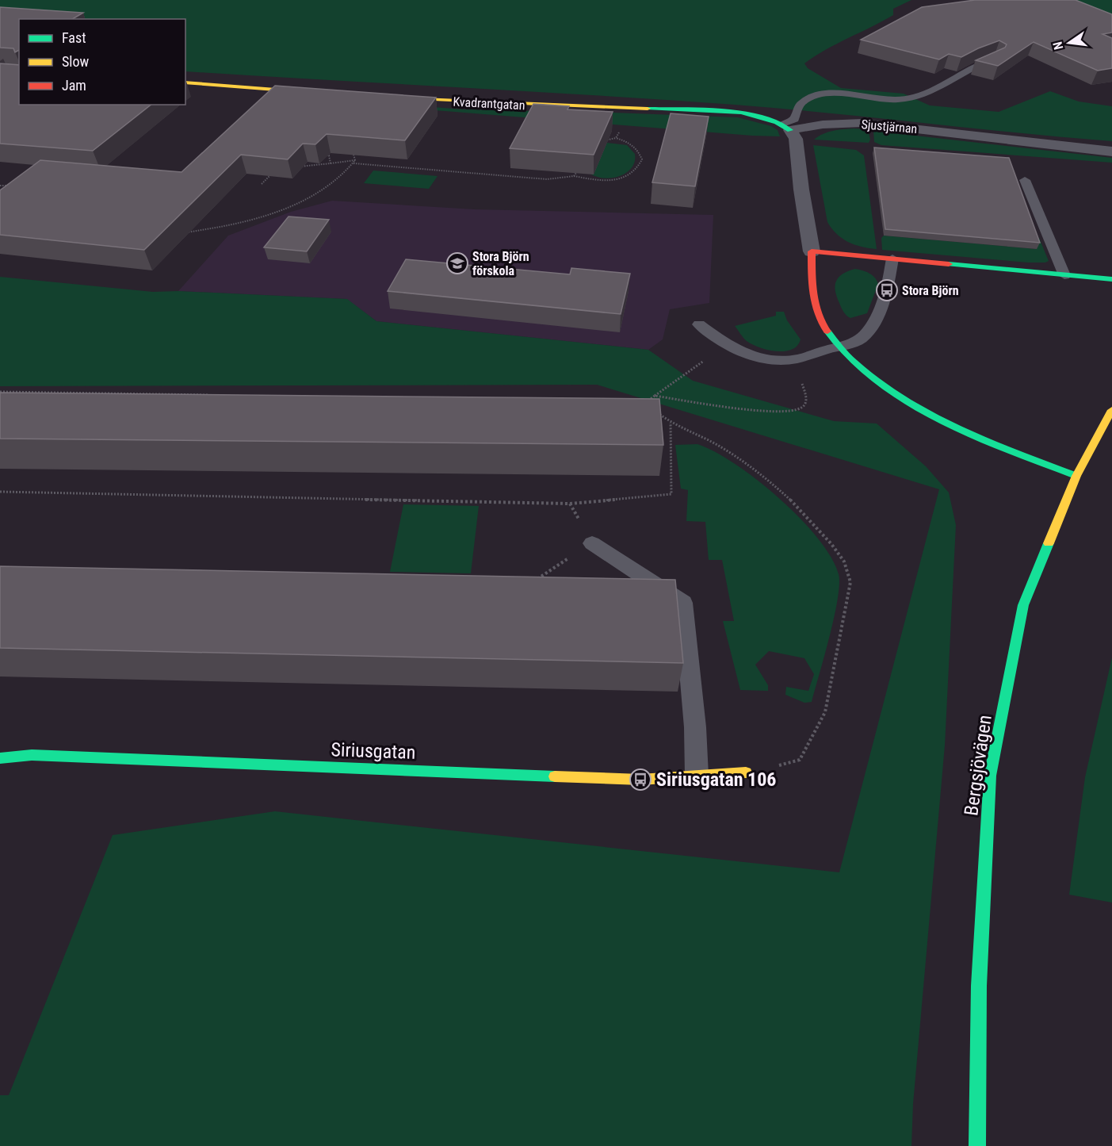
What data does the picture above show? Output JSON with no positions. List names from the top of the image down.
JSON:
{
  "streets": {
    "street": [
      "Kvadrantgatan",
      "Sjustjärnan",
      "Siriusgatan",
      "Bergsjövägen"
    ]
  },
  "crossings": [
    ["Kvadrantgatan", "Sjustjärnan"]
  ],
  "places": {
    "school or university": ["Stora Björn förskola"],
    "bus stop": ["Stora Björn", "Siriusgatan 106"]
  },
  "legend": ["Fast", "Slow", "Jam"],
  "north": "left"
}
